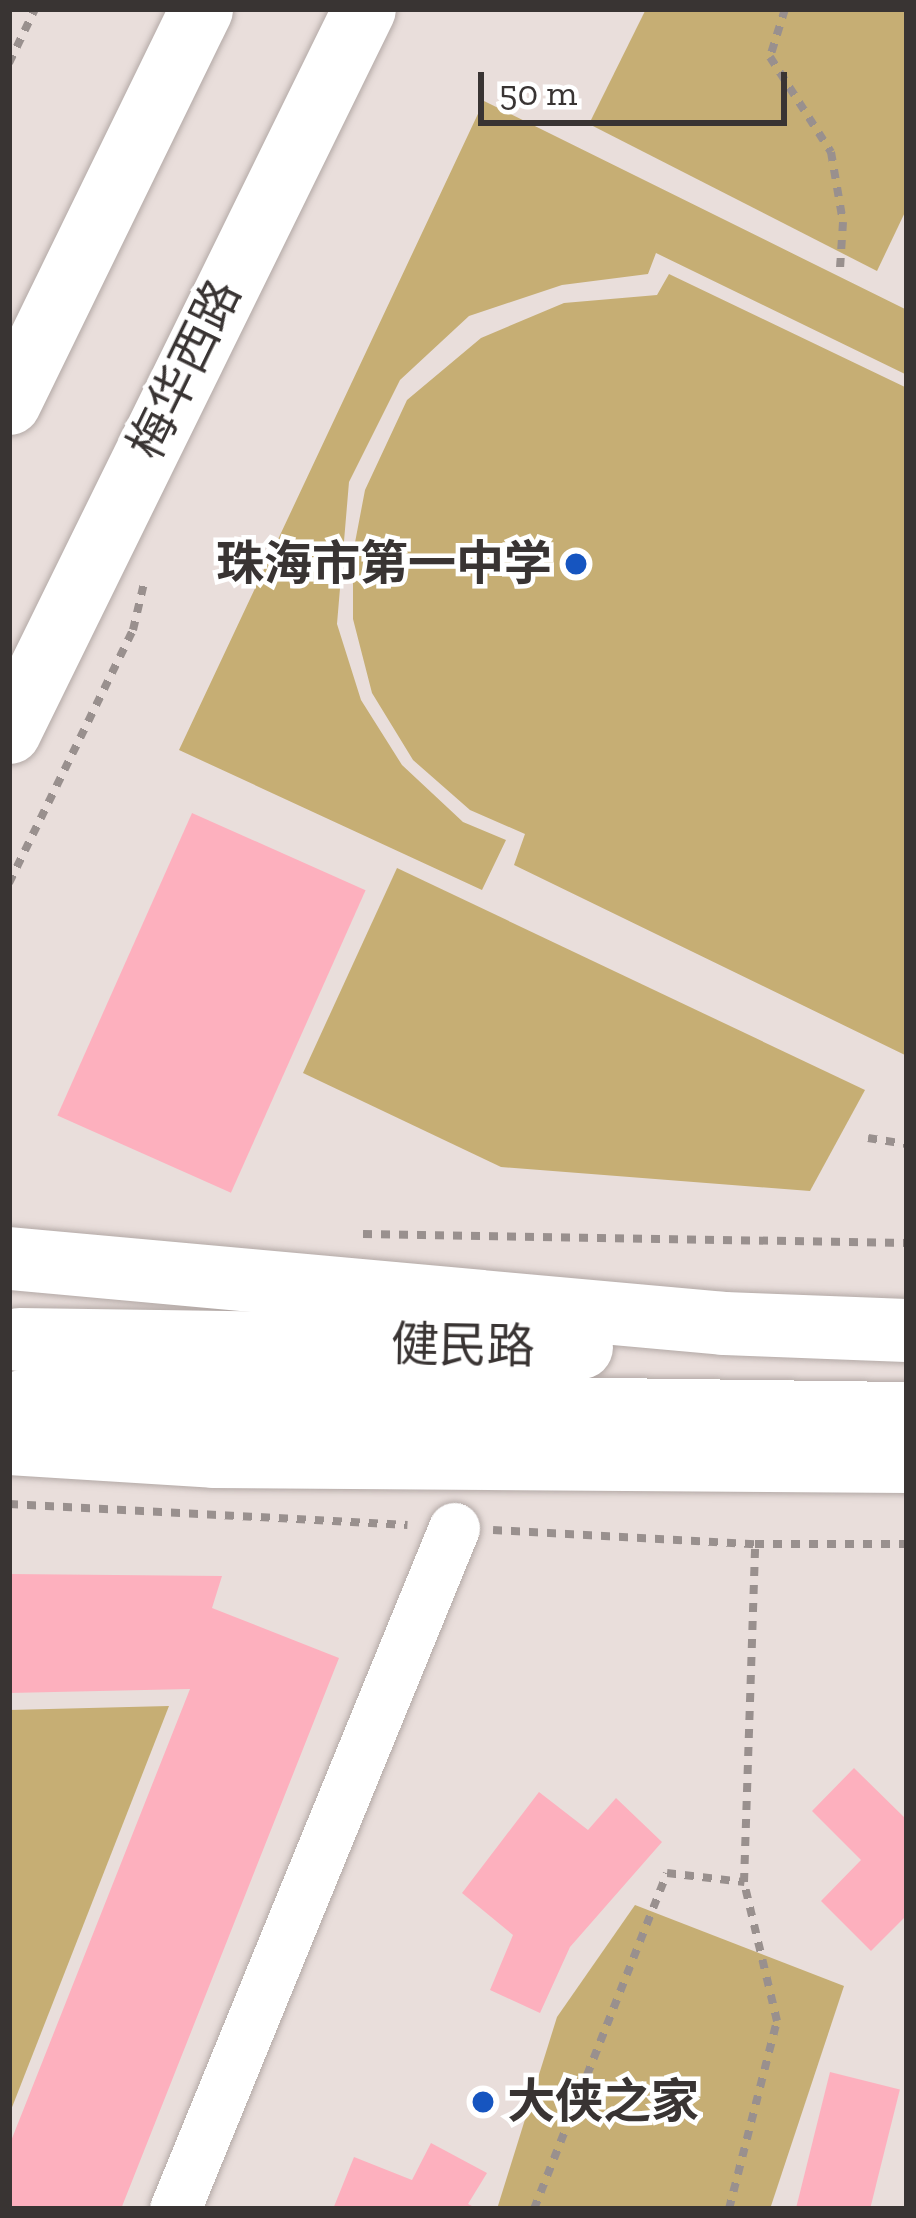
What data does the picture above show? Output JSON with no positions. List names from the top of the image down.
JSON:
{
  "streets": {
    "main road": ["梅华西路", "健民路"]
  },
  "places": ["珠海市第一中学", "大侠之家"],
  "scale_bar": "50 m"
}
